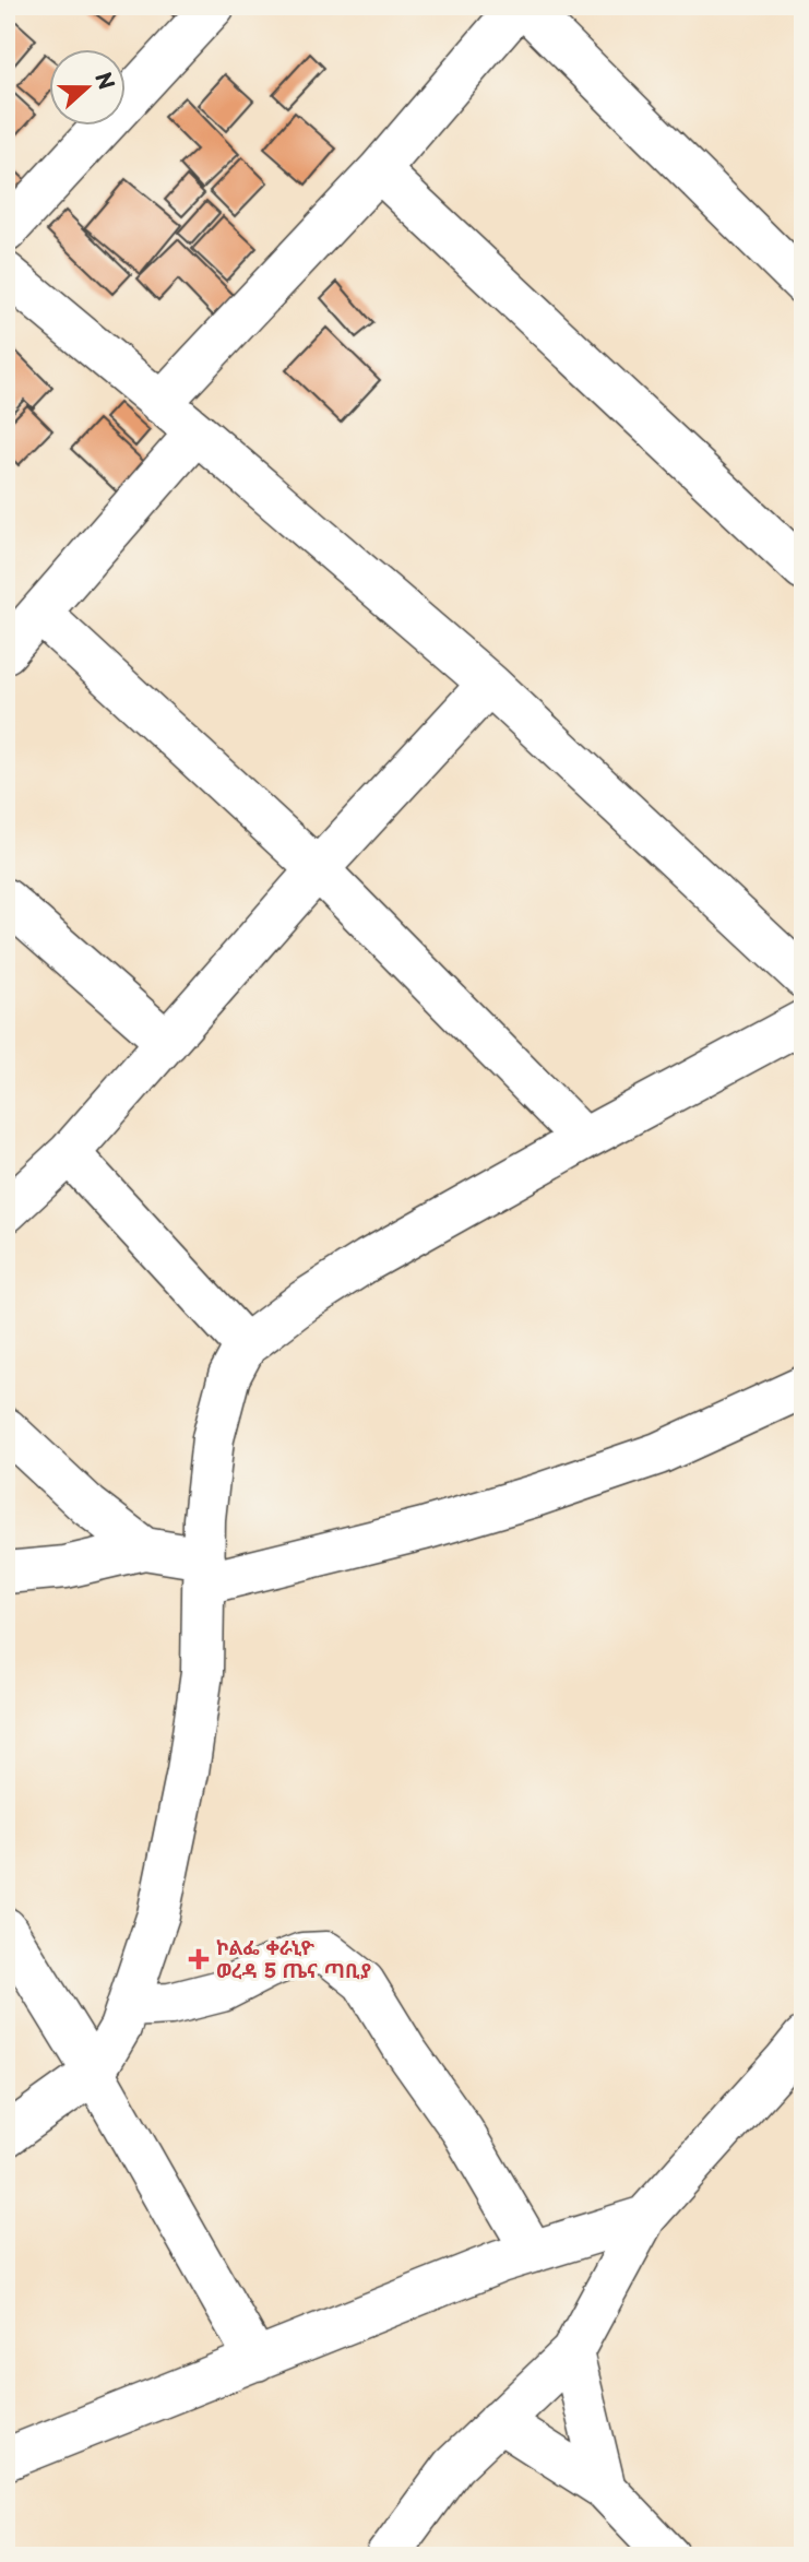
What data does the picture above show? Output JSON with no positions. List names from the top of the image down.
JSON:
{
  "places": {
    "health": ["ኮልፌ ቀራኒዮ ወረዳ 5 ጤና ጣቢያ"]
  },
  "north": "right"
}
